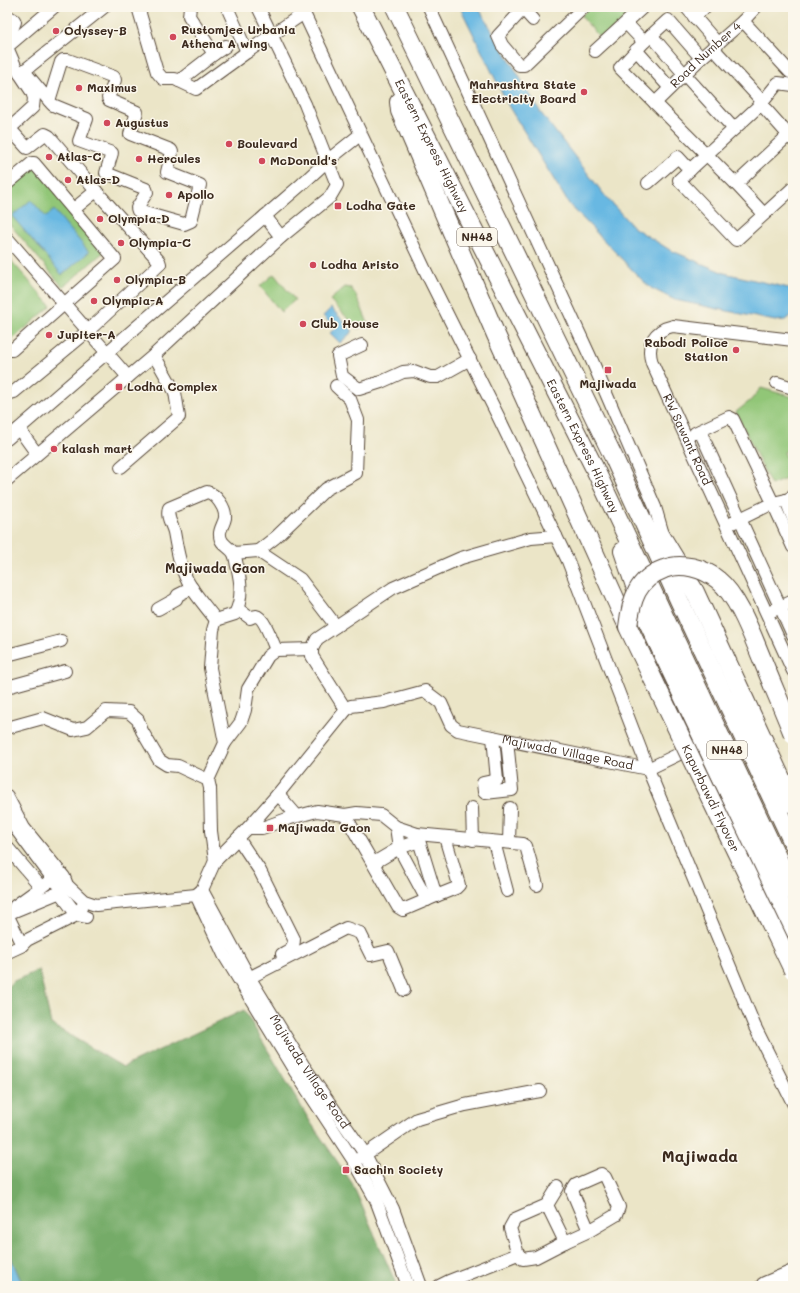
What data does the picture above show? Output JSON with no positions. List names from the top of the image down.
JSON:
{
  "streets": {
    "highway": ["Eastern Express Highway", "NH48", "Kapurbawdi Flyover"],
    "street": ["Road Number 4", "RW Sawant Road", "Majiwada Village Road"]
  },
  "crossings": [
    ["Eastern Express Highway", "Kapurbawdi Flyover"]
  ],
  "districts": ["Majiwada Gaon", "Majiwada"],
  "places": {
    "other": [
      "Odyssey-B",
      "Rustomjee Urbania Athena A wing",
      "Maximus",
      "Mahrashtra State Electricity Board",
      "Augustus",
      "Boulevard",
      "Atlas-C",
      "Hercules",
      "McDonald's",
      "Atlas-D",
      "Apollo",
      "Olympia-D",
      "Olympia-C",
      "Lodha Aristo",
      "Olympia-B",
      "Olympia-A",
      "Club House",
      "Jupiter-A",
      "Rabodi Police Station",
      "kalash mart"
    ],
    "transit": [
      "Lodha Gate",
      "Majiwada",
      "Lodha Complex",
      "Majiwada Gaon",
      "Sachin Society"
    ]
  }
}
